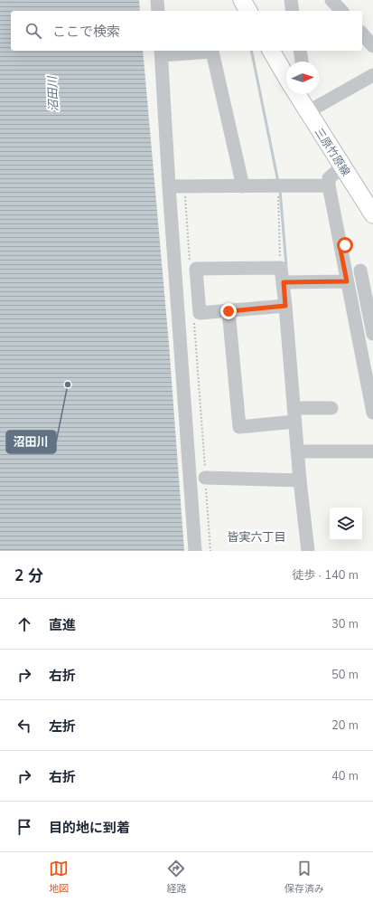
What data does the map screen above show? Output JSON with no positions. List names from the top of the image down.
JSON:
{
  "streets": {
    "main road": ["三原竹原線"]
  },
  "districts": ["皆実六丁目"],
  "water": ["沼田川"],
  "places": ["沼田川"],
  "north": "right",
  "page": {
    "search": "ここで検索",
    "heading": ["2 分", "徒歩 · 140 m"],
    "list": [
      ["直進", "30 m"],
      ["右折", "50 m"],
      ["左折", "20 m"],
      ["右折", "40 m"],
      "目的地に到着"
    ],
    "nav": ["地図", "経路", "保存済み"]
  }
}
